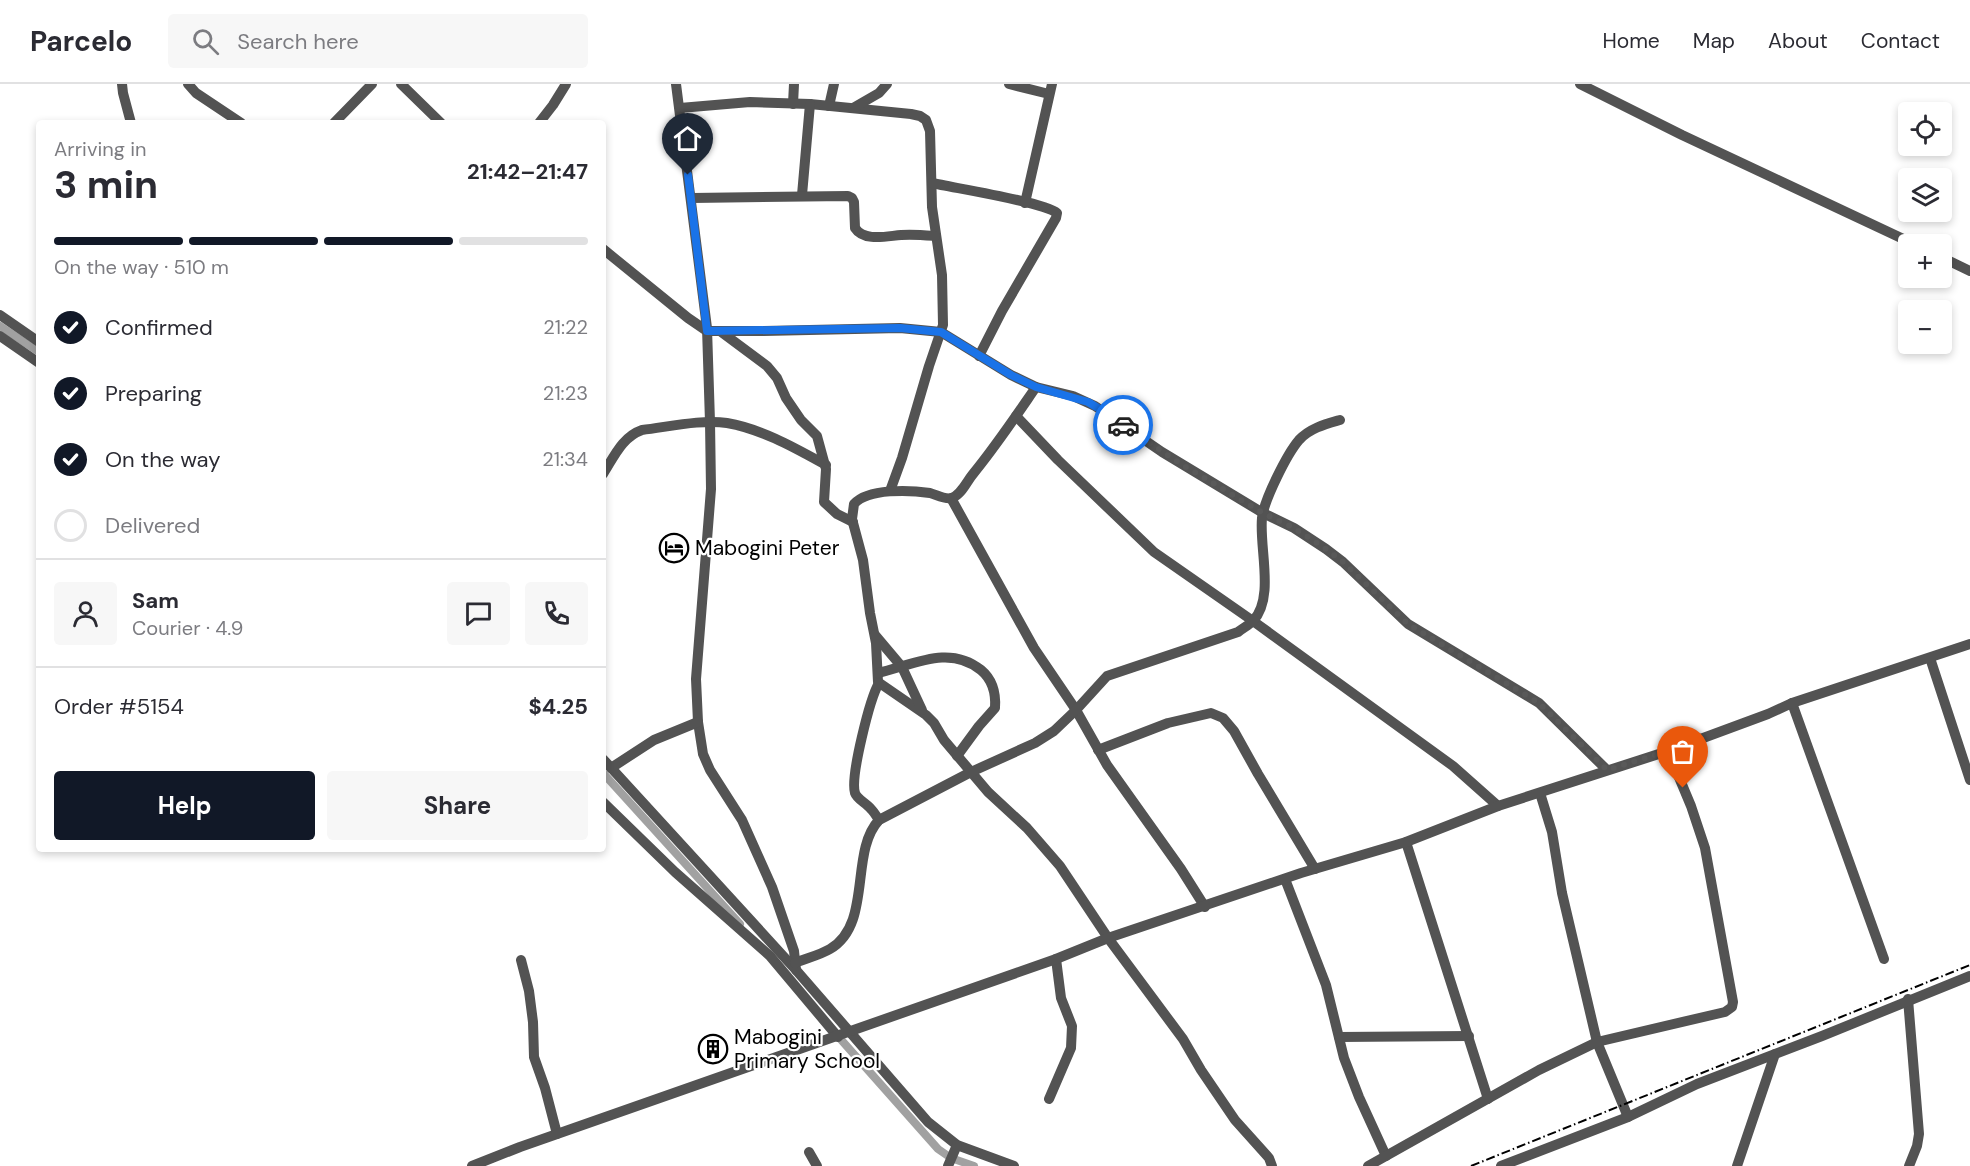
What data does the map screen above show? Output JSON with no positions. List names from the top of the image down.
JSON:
{
  "places": {
    "hotel": ["Mabogini Peter"],
    "building": ["Mabogini Primary School"]
  },
  "page": {
    "header": "Parcelo",
    "search": "Search here",
    "nav": [
      "Home",
      "Map",
      "About",
      "Contact"
    ],
    "map_buttons": ["+", "−"],
    "heading": ["3 min", "Arriving in", "21:42–21:47"],
    "panel": [
      "Sam",
      "Courier · 4.9",
      "Order #5154",
      "$4.25"
    ],
    "bar": "On the way · 510 m",
    "list": [
      ["Confirmed", "21:22"],
      ["Preparing", "21:23"],
      ["On the way", "21:34"],
      "Delivered"
    ],
    "buttons": ["Help", "Share"]
  }
}
